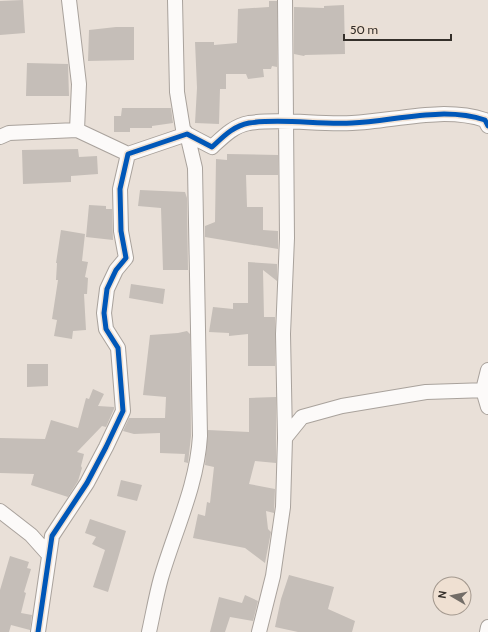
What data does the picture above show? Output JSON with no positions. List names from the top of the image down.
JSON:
{
  "scale_bar": "50 m",
  "north": "left"
}
